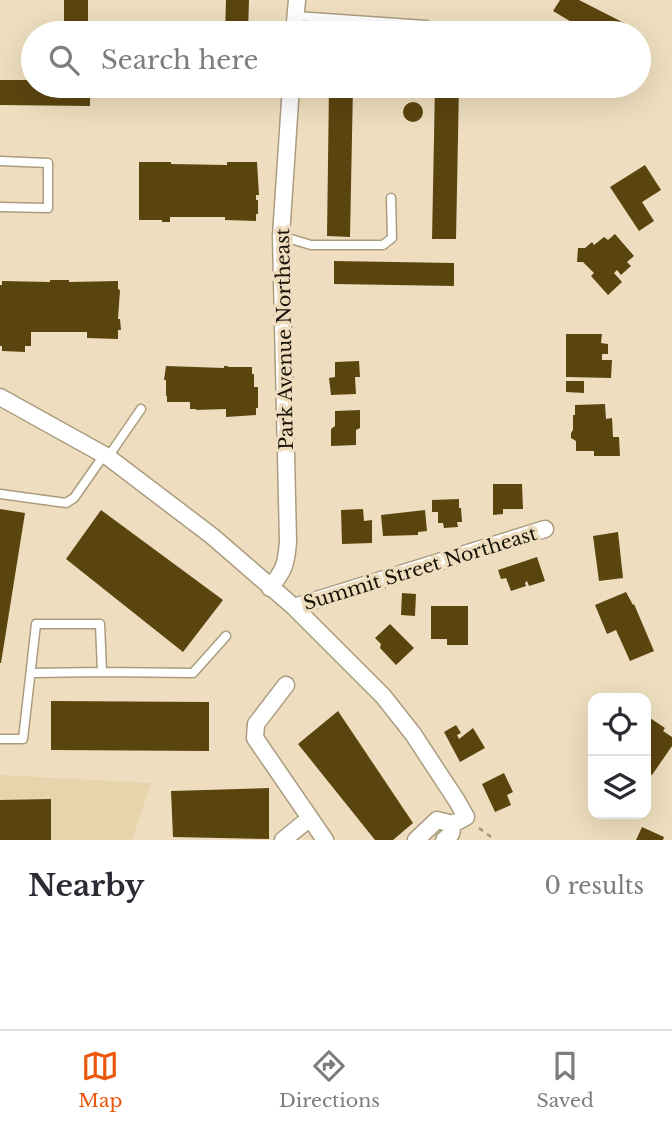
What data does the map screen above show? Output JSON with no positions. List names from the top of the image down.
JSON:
{
  "streets": {
    "street": ["Park Avenue Northeast", "Summit Street Northeast"]
  },
  "page": {
    "search": "Search here",
    "heading": ["Nearby", "0 results"],
    "nav": ["Map", "Directions", "Saved"]
  }
}
